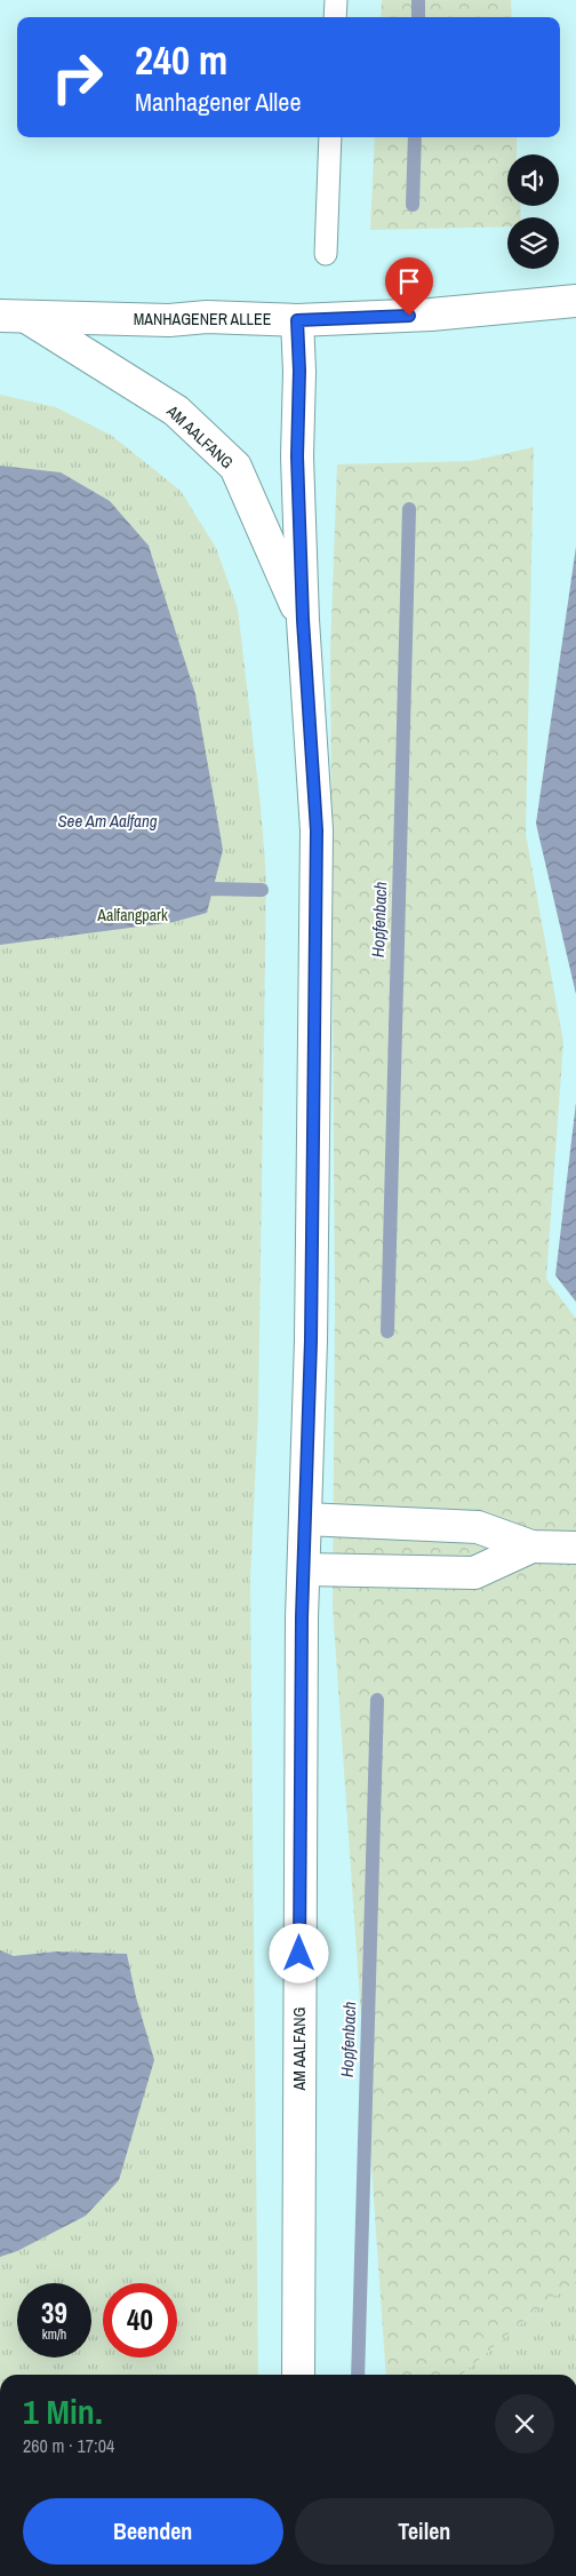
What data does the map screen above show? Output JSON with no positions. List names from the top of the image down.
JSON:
{
  "streets": {
    "main road": ["MANHAGENER ALLEE", "AM AALFANG"]
  },
  "crossings": [
    ["MANHAGENER ALLEE", "AM AALFANG"]
  ],
  "water": ["See Am Aalfang", "Hopfenbach"],
  "parks": ["Aalfangpark"],
  "page": {
    "turn": ["240 m", "Manhagener Allee"],
    "speed": "39 km/h",
    "limit": "40",
    "heading": ["1 Min.", "260 m · 17:04"],
    "buttons": ["Beenden", "Teilen"]
  }
}
